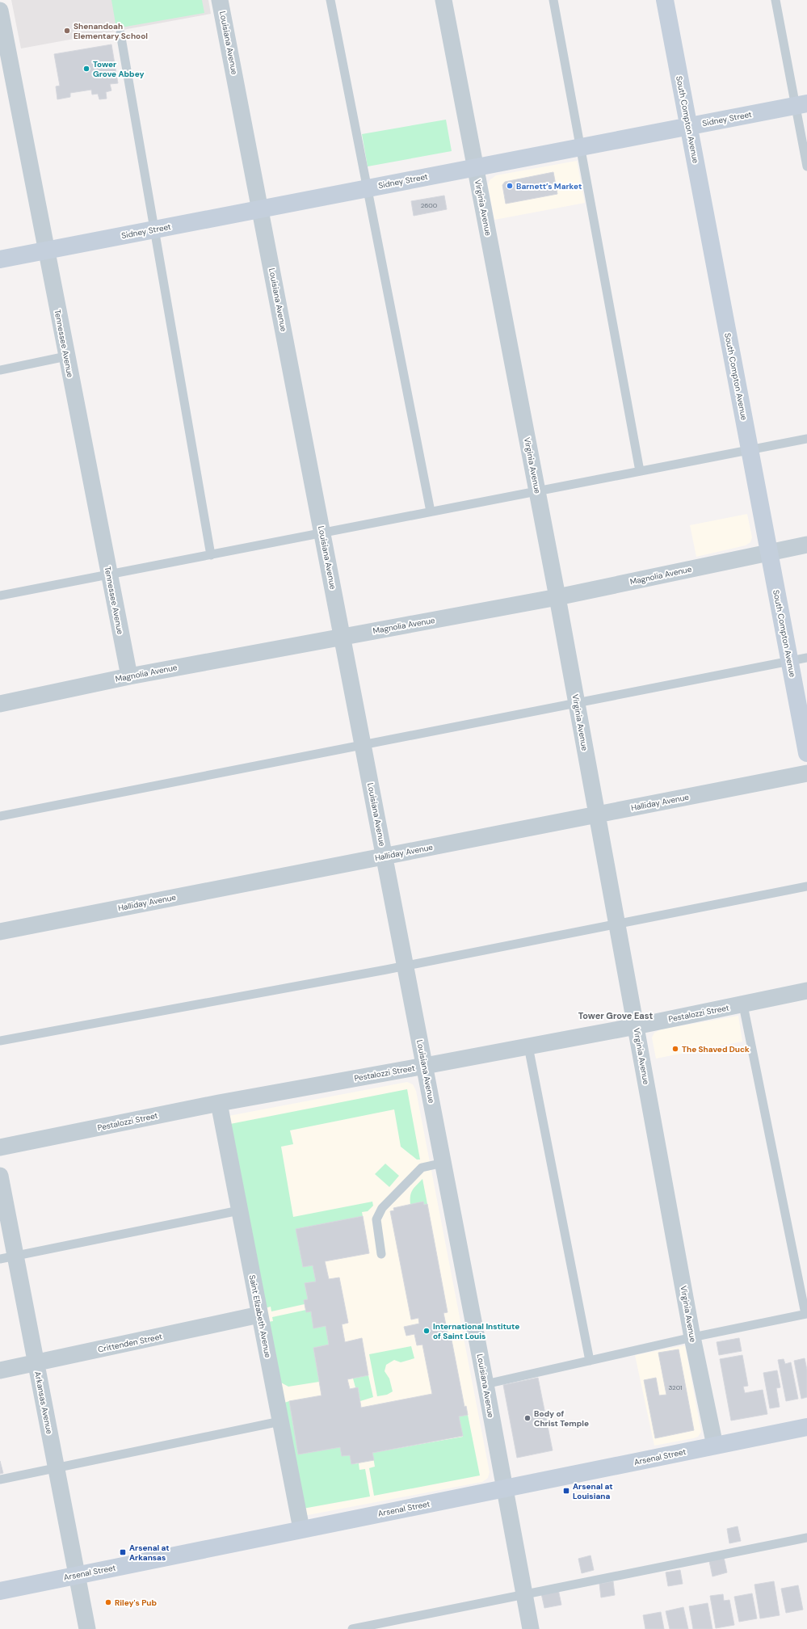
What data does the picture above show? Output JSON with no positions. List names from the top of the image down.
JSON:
{
  "streets": {
    "main road": ["Sidney Street", "South Compton Avenue", "Arsenal Street"],
    "street": [
      "Louisiana Avenue",
      "Virginia Avenue",
      "Tennessee Avenue",
      "Magnolia Avenue",
      "Halliday Avenue",
      "Pestalozzi Street",
      "Saint Elizabeth Avenue",
      "Crittenden Street",
      "Arkansas Avenue"
    ]
  },
  "crossings": [
    ["Louisiana Avenue", "Sidney Street"],
    ["Louisiana Avenue", "Magnolia Avenue"],
    ["Louisiana Avenue", "Halliday Avenue"],
    ["Louisiana Avenue", "Pestalozzi Street"],
    ["Louisiana Avenue", "Arsenal Street"],
    ["Sidney Street", "South Compton Avenue"],
    ["Sidney Street", "Virginia Avenue"],
    ["Sidney Street", "Tennessee Avenue"],
    ["South Compton Avenue", "Magnolia Avenue"],
    ["Virginia Avenue", "Magnolia Avenue"],
    ["Virginia Avenue", "Halliday Avenue"],
    ["Virginia Avenue", "Pestalozzi Street"],
    ["Virginia Avenue", "Arsenal Street"],
    ["Tennessee Avenue", "Magnolia Avenue"],
    ["Pestalozzi Street", "Saint Elizabeth Avenue"],
    ["Saint Elizabeth Avenue", "Crittenden Street"],
    ["Saint Elizabeth Avenue", "Arsenal Street"],
    ["Crittenden Street", "Arkansas Avenue"],
    ["Arkansas Avenue", "Arsenal Street"]
  ],
  "districts": ["Tower Grove East"],
  "places": {
    "other": [
      "Shenandoah Elementary School",
      "Tower Grove Abbey",
      "Barnett’s Market",
      "The Shaved Duck",
      "International Institute of Saint Louis",
      "Body of Christ Temple",
      "Riley's Pub"
    ],
    "transit": ["Arsenal at Louisiana", "Arsenal at Arkansas"]
  },
  "house_numbers": ["2600", "3201"]
}
